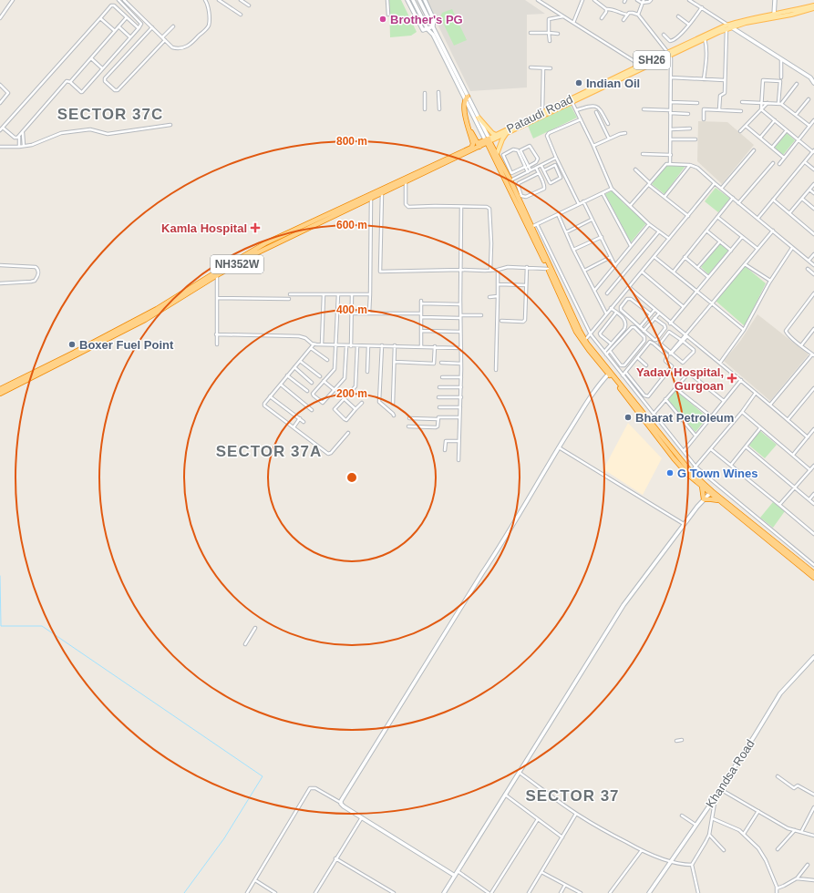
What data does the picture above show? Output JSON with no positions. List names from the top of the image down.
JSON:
{
  "streets": {
    "highway": ["NH352W"],
    "main road": ["SH26", "Pataudi Road"],
    "street": ["Khandsa Road"]
  },
  "crossings": [
    ["SH26", "Pataudi Road"],
    ["SH26", "NH352W"],
    ["Pataudi Road", "NH352W"]
  ],
  "districts": ["SECTOR 37C", "SECTOR 37A", "SECTOR 37"],
  "places": {
    "other": [
      "Brother's PG",
      "Indian Oil",
      "Boxer Fuel Point",
      "Bharat Petroleum",
      "G Town Wines"
    ],
    "health": ["Kamla Hospital", "Yadav Hospital, Gurgoan"]
  },
  "rings": [
    "800 m",
    "600 m",
    "400 m",
    "200 m"
  ]
}
